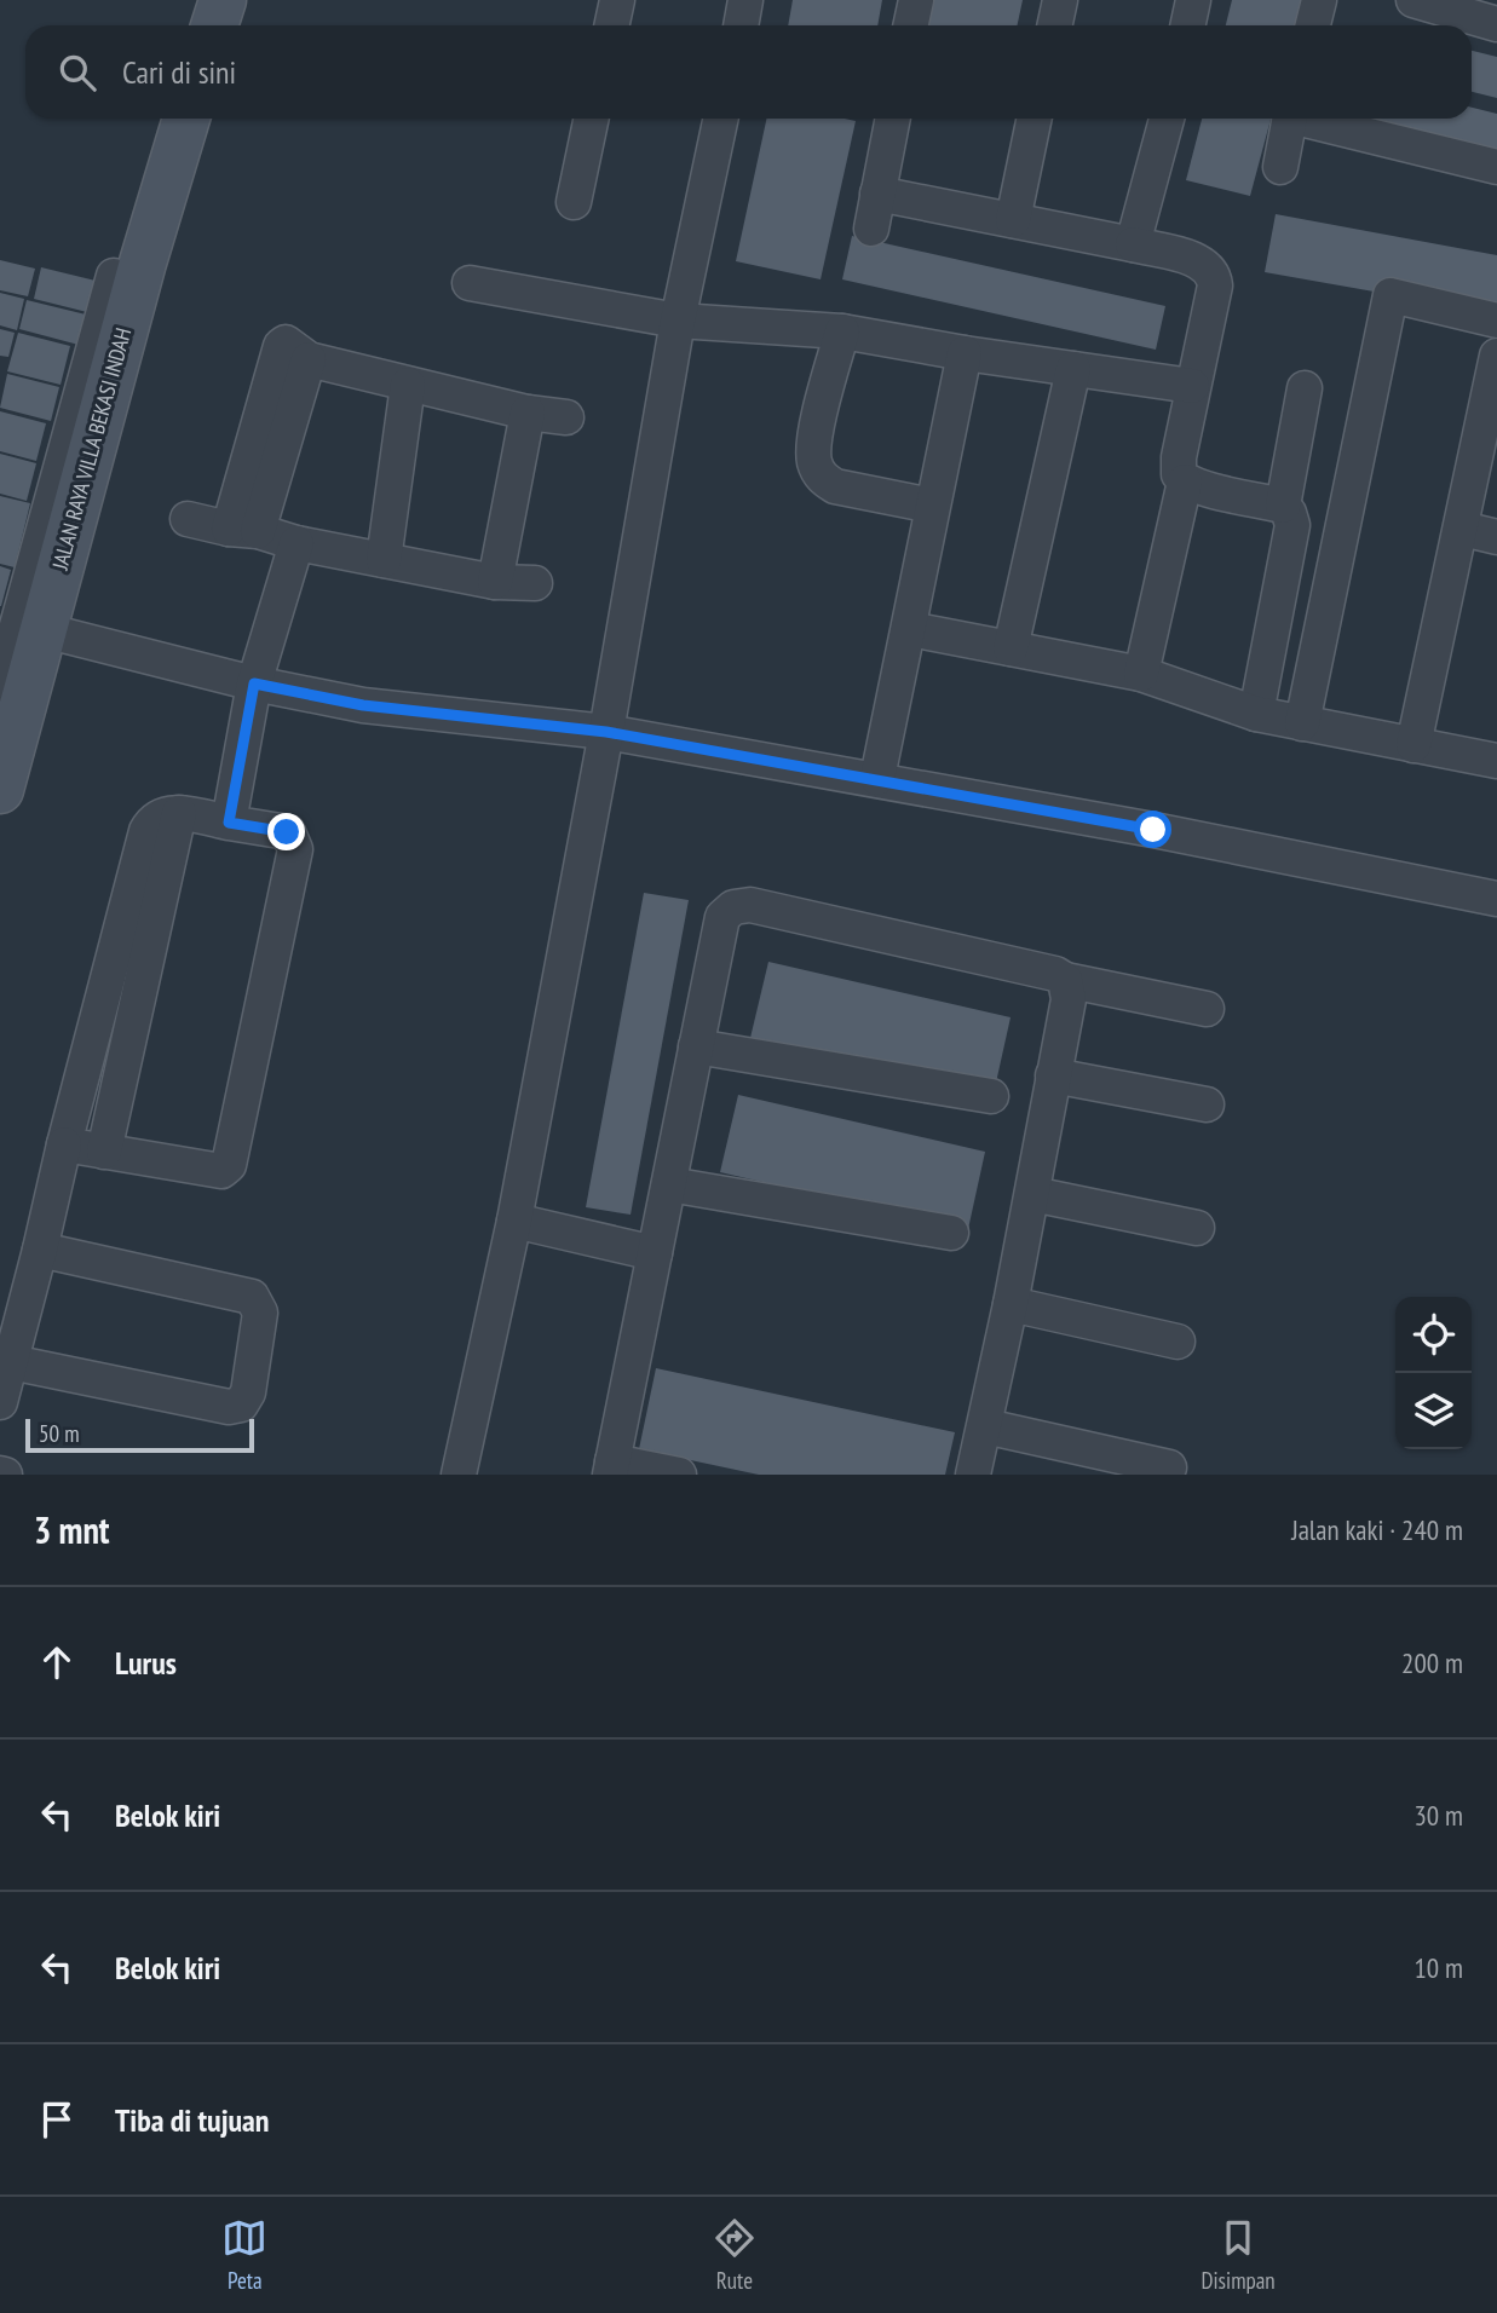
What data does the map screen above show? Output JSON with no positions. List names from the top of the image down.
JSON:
{
  "streets": {
    "main road": ["JALAN RAYA VILLA BEKASI INDAH"]
  },
  "scale_bar": "50 m",
  "page": {
    "search": "Cari di sini",
    "scale": "50 m",
    "heading": ["3 mnt", "Jalan kaki · 240 m"],
    "list": [
      ["Lurus", "200 m"],
      ["Belok kiri", "30 m"],
      ["Belok kiri", "10 m"],
      "Tiba di tujuan"
    ],
    "nav": ["Peta", "Rute", "Disimpan"]
  }
}
